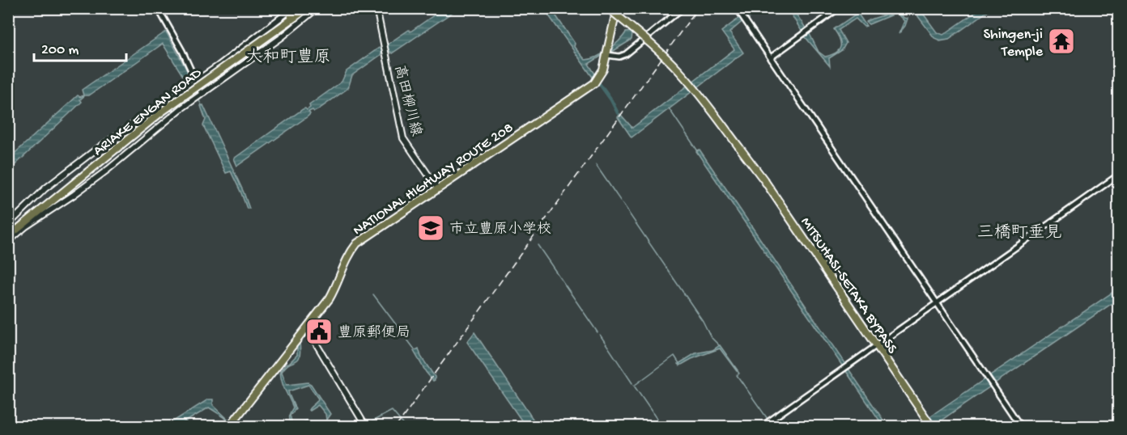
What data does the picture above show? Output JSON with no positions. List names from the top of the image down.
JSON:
{
  "streets": {
    "highway": ["ARIAKE ENGAN ROAD", "NATIONAL HIGHWAY ROUTE 208", "MITSUHASI-SETAKA BYPASS"],
    "main road": ["高田柳川線"]
  },
  "crossings": [
    ["高田柳川線", "NATIONAL HIGHWAY ROUTE 208"]
  ],
  "districts": ["大和町豊原", "三橋町垂見"],
  "places": {
    "temple": ["Shingen-ji Temple"],
    "school or university": ["市立豊原小学校"],
    "public building": ["豊原郵便局"]
  },
  "scale_bar": "200 m"
}
